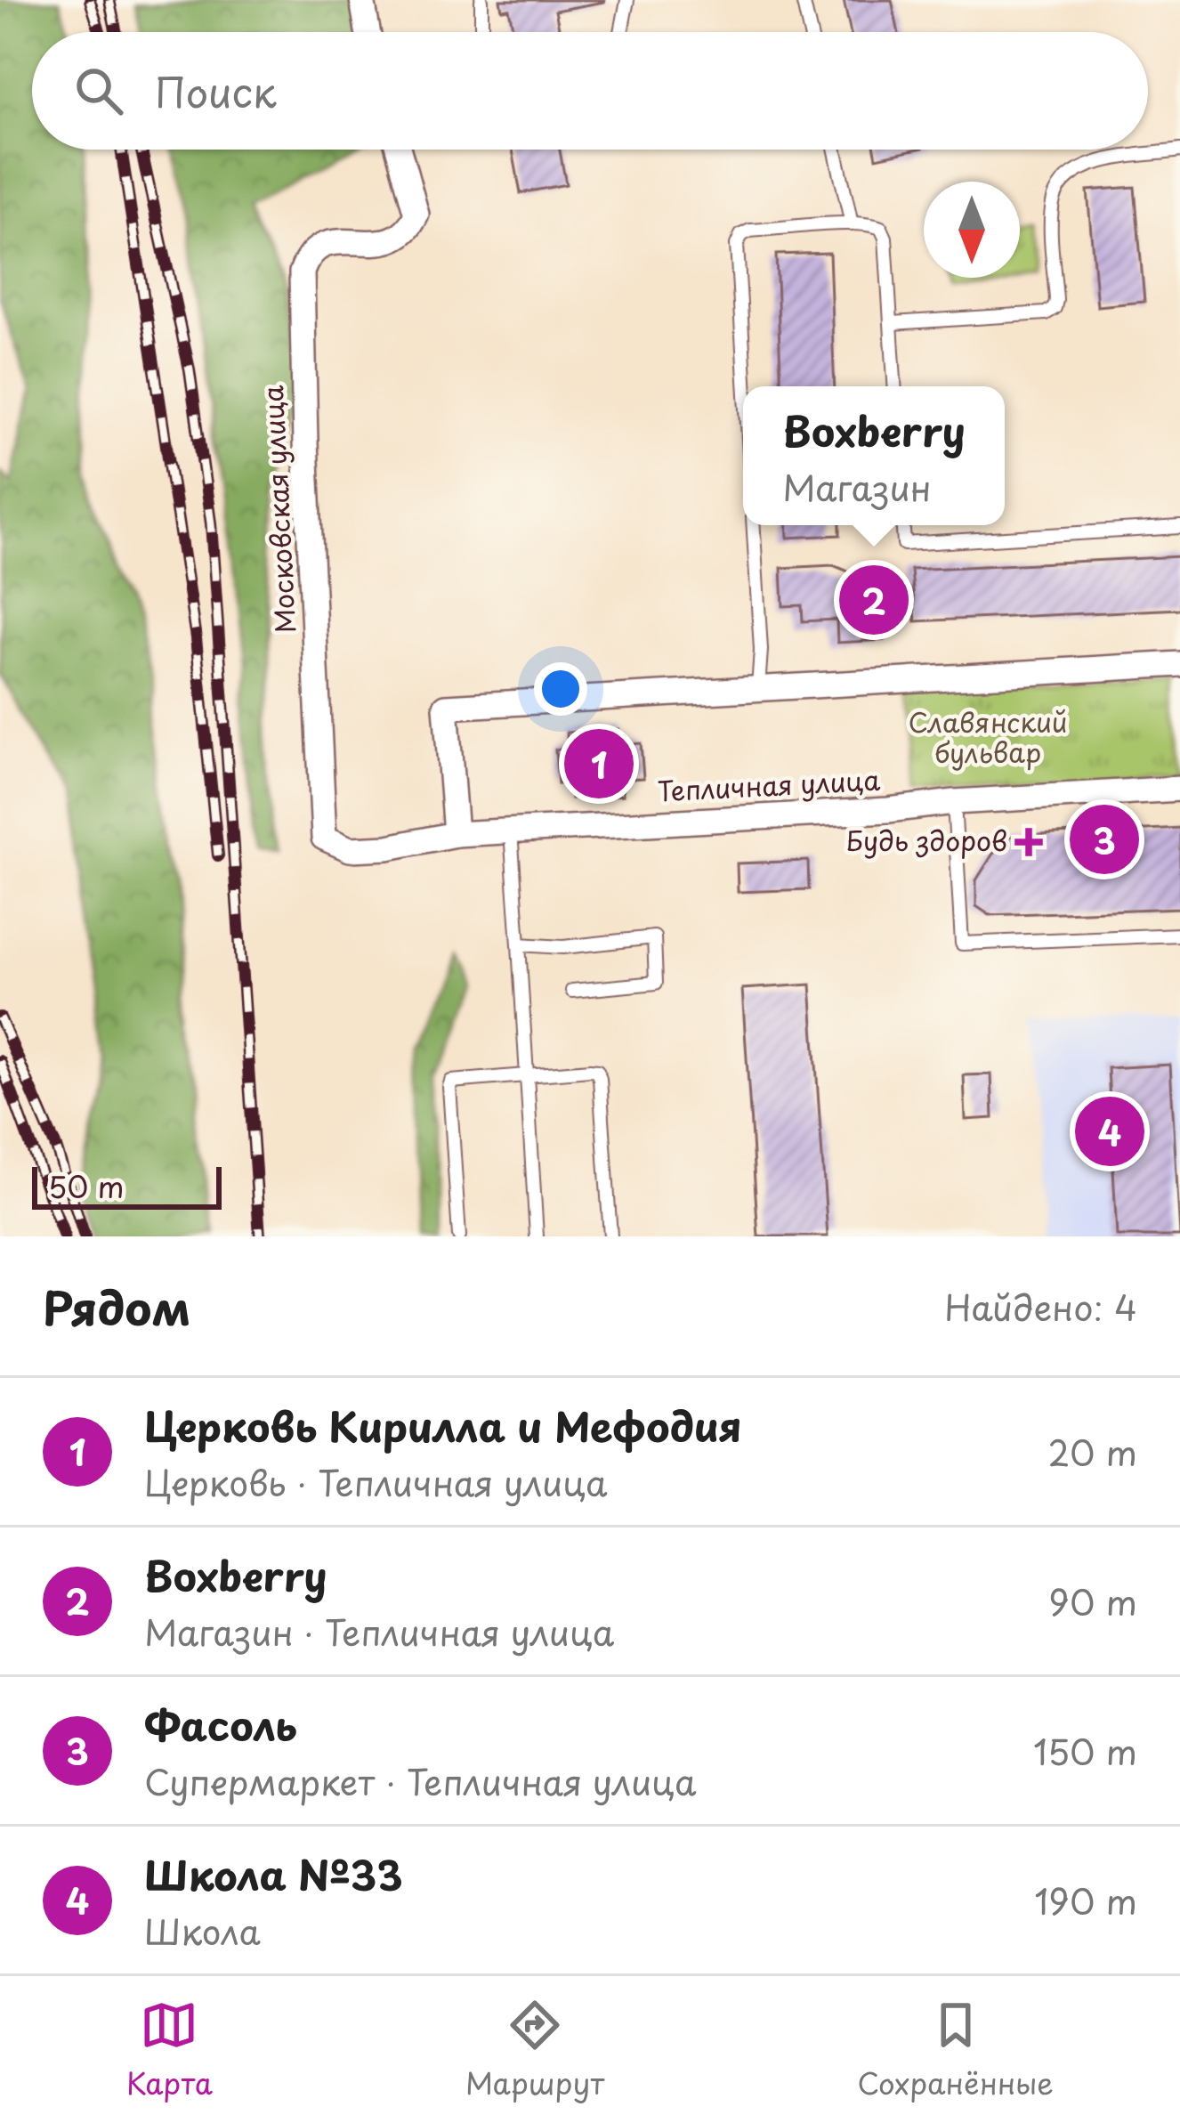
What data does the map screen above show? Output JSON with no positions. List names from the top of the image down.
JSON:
{
  "streets": {
    "street": ["Московская улица", "Тепличная улица"]
  },
  "crossings": [
    ["Московская улица", "Тепличная улица"]
  ],
  "parks": ["Славянский бульвар"],
  "places": {
    "health": ["Будь здоров"]
  },
  "scale_bar": "50 m",
  "north": "bottom",
  "page": {
    "search": "Поиск",
    "popup": ["Boxberry", "Магазин"],
    "pins": [
      "2",
      "1",
      "3",
      "4"
    ],
    "scale": "50 m",
    "heading": ["Рядом", "Найдено: 4"],
    "list": [
      {
        "mark": "1",
        "name": "Церковь Кирилла и Мефодия",
        "note": "Церковь · Тепличная улица",
        "value": "20 m"
      },
      {
        "mark": "2",
        "name": "Boxberry",
        "note": "Магазин · Тепличная улица",
        "value": "90 m"
      },
      {
        "mark": "3",
        "name": "Фасоль",
        "note": "Супермаркет · Тепличная улица",
        "value": "150 m"
      },
      {
        "mark": "4",
        "name": "Школа №33",
        "note": "Школа",
        "value": "190 m"
      }
    ],
    "nav": ["Карта", "Маршрут", "Сохранённые"]
  }
}
